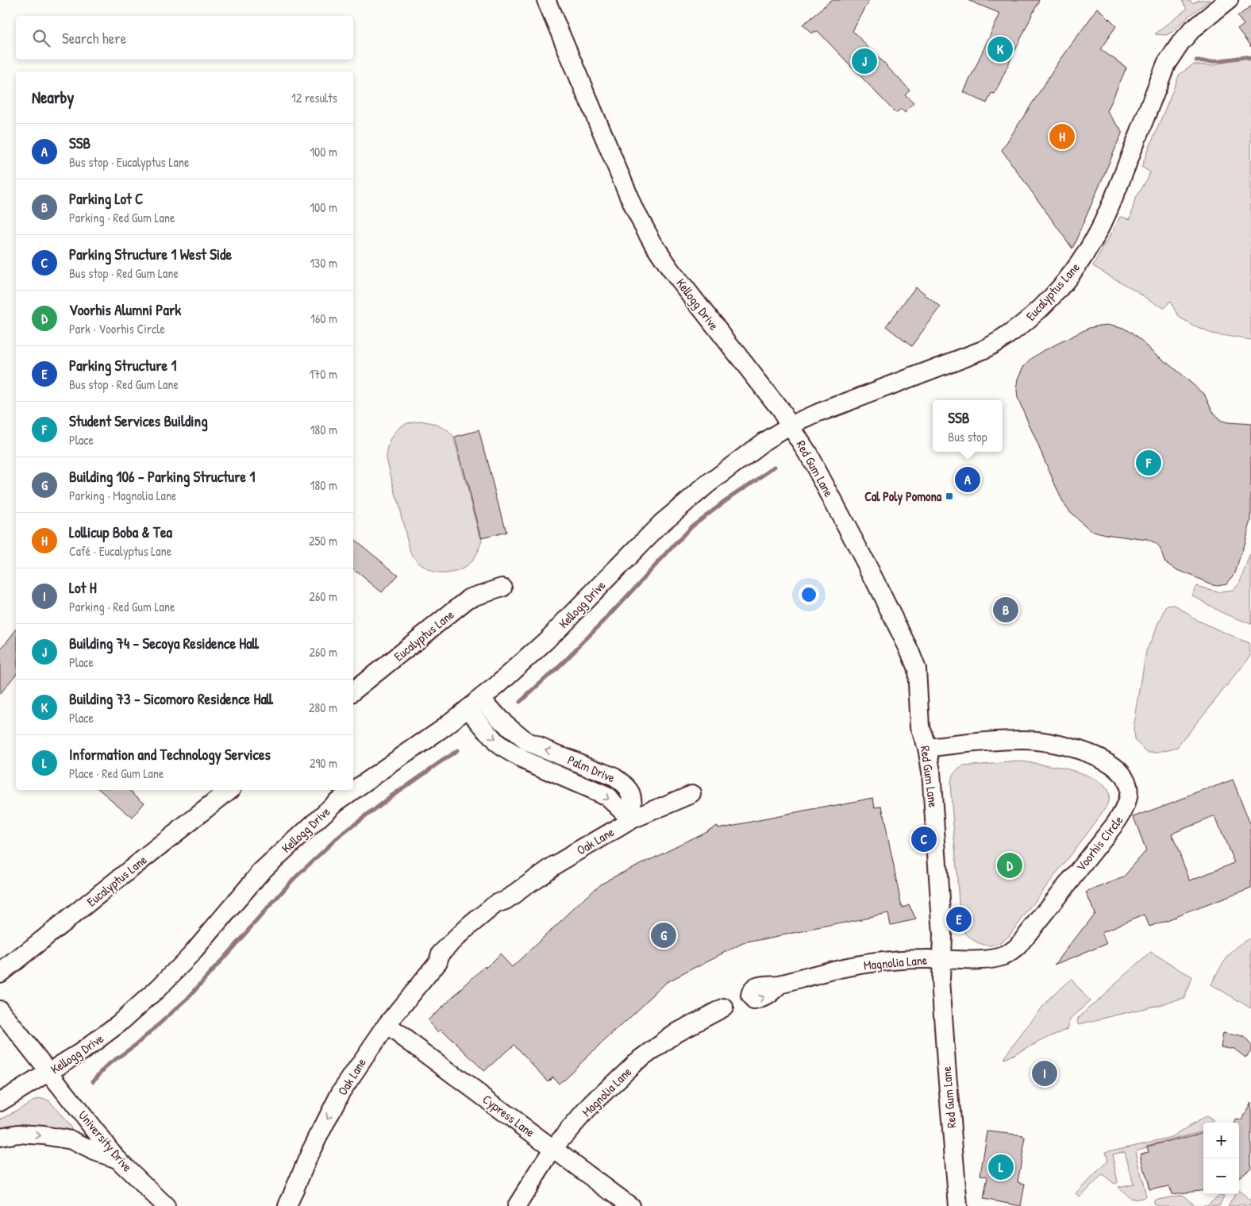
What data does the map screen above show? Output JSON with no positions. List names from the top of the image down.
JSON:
{
  "streets": {
    "street": [
      "Eucalyptus Lane",
      "Kellogg Drive",
      "Red Gum Lane",
      "Palm Drive",
      "Oak Lane",
      "Voorhis Circle",
      "Magnolia Lane",
      "Cypress Lane",
      "University Drive"
    ]
  },
  "crossings": [
    ["Eucalyptus Lane", "Kellogg Drive"],
    ["Eucalyptus Lane", "Red Gum Lane"],
    ["Kellogg Drive", "Red Gum Lane"],
    ["Kellogg Drive", "Palm Drive"],
    ["Kellogg Drive", "University Drive"],
    ["Red Gum Lane", "Voorhis Circle"],
    ["Red Gum Lane", "Magnolia Lane"],
    ["Palm Drive", "Oak Lane"],
    ["Oak Lane", "Cypress Lane"],
    ["Voorhis Circle", "Magnolia Lane"],
    ["Magnolia Lane", "Cypress Lane"]
  ],
  "places": {
    "transit": ["Cal Poly Pomona"]
  },
  "page": {
    "search": "Search here",
    "pins": [
      "K",
      "J",
      "H",
      "F",
      "A",
      "B",
      "C",
      "D",
      "E",
      "G",
      "I",
      "L"
    ],
    "heading": ["Nearby", "12 results"],
    "list": [
      {
        "mark": "A",
        "name": "SSB",
        "note": "Bus stop · Eucalyptus Lane",
        "value": "100 m"
      },
      {
        "mark": "B",
        "name": "Parking Lot C",
        "note": "Parking · Red Gum Lane",
        "value": "100 m"
      },
      {
        "mark": "C",
        "name": "Parking Structure 1 West Side",
        "note": "Bus stop · Red Gum Lane",
        "value": "130 m"
      },
      {
        "mark": "D",
        "name": "Voorhis Alumni Park",
        "note": "Park · Voorhis Circle",
        "value": "160 m"
      },
      {
        "mark": "E",
        "name": "Parking Structure 1",
        "note": "Bus stop · Red Gum Lane",
        "value": "170 m"
      },
      {
        "mark": "F",
        "name": "Student Services Building",
        "note": "Place",
        "value": "180 m"
      },
      {
        "mark": "G",
        "name": "Building 106 - Parking Structure 1",
        "note": "Parking · Magnolia Lane",
        "value": "180 m"
      },
      {
        "mark": "H",
        "name": "Lollicup Boba & Tea",
        "note": "Café · Eucalyptus Lane",
        "value": "250 m"
      },
      {
        "mark": "I",
        "name": "Lot H",
        "note": "Parking · Red Gum Lane",
        "value": "260 m"
      },
      {
        "mark": "J",
        "name": "Building 74 - Secoya Residence Hall",
        "note": "Place",
        "value": "260 m"
      },
      {
        "mark": "K",
        "name": "Building 73 - Sicomoro Residence Hall",
        "note": "Place",
        "value": "280 m"
      },
      {
        "mark": "L",
        "name": "Information and Technology Services",
        "note": "Place · Red Gum Lane",
        "value": "290 m"
      }
    ],
    "popup": ["SSB", "Bus stop"],
    "map_buttons": ["+", "−"]
  }
}
